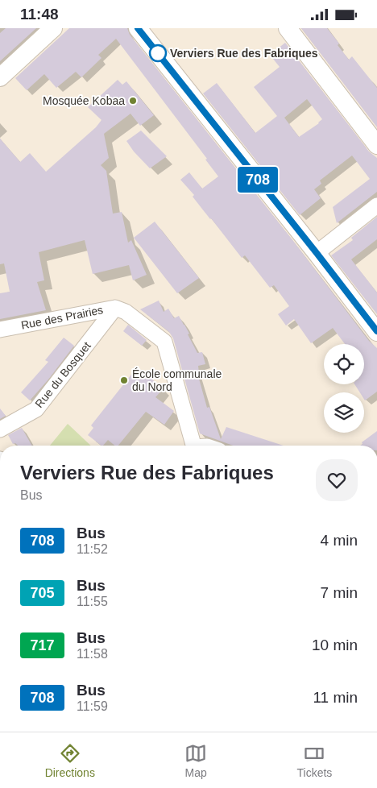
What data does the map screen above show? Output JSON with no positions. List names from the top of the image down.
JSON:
{
  "streets": {
    "street": ["Rue des Prairies", "Rue du Bosquet"]
  },
  "crossings": [
    ["Rue des Prairies", "Rue du Bosquet"]
  ],
  "places": ["Verviers Rue des Fabriques", "Mosquée Kobaa", "École communale du Nord"],
  "lines": ["bus line 708"],
  "page": {
    "status": "11:48",
    "on_map": "708",
    "heading": ["Verviers Rue des Fabriques", "Bus"],
    "list": [
      {
        "mark": "708",
        "name": "Bus",
        "note": "11:52",
        "value": "4 min"
      },
      {
        "mark": "705",
        "name": "Bus",
        "note": "11:55",
        "value": "7 min"
      },
      {
        "mark": "717",
        "name": "Bus",
        "note": "11:58",
        "value": "10 min"
      },
      {
        "mark": "708",
        "name": "Bus",
        "note": "11:59",
        "value": "11 min"
      }
    ],
    "tabs": ["Directions", "Map", "Tickets"]
  }
}
